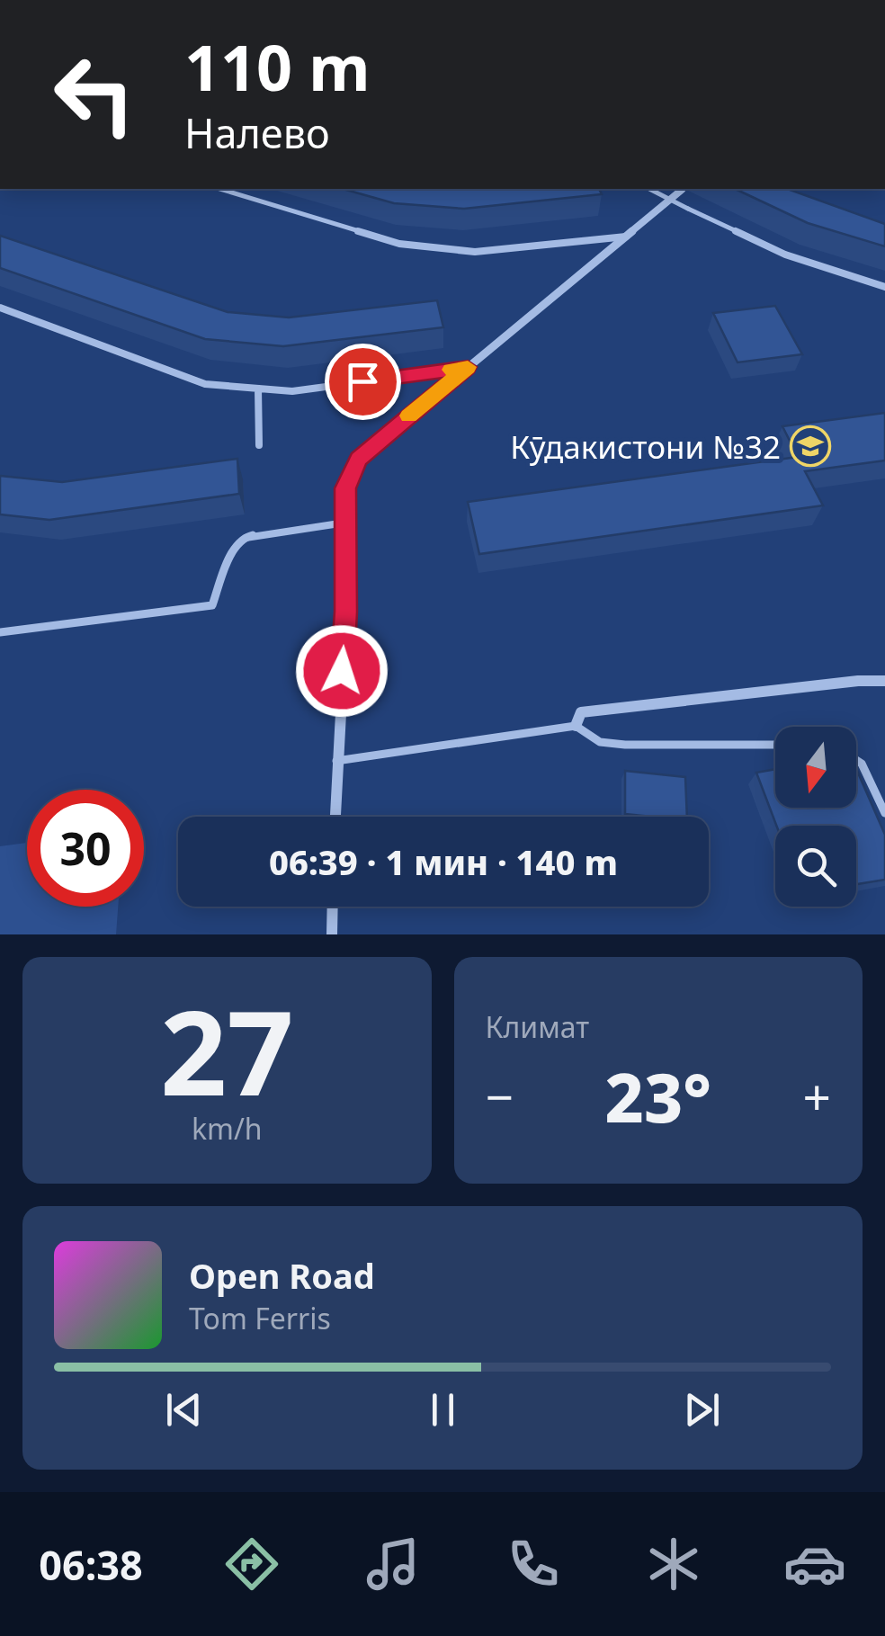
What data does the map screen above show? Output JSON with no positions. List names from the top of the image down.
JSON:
{
  "places": {
    "school or university": ["Кӯдакистони №32"]
  },
  "north": "bottom",
  "page": {
    "turn": ["110 m", "Налево"],
    "limit": "30",
    "trip": "06:39 · 1 мин · 140 m",
    "tile": [
      ["27", "km/h"],
      "Климат"
    ],
    "heat": ["−", "23°", "+"],
    "song": ["Open Road", "Tom Ferris"],
    "tabs": "06:38"
  }
}
